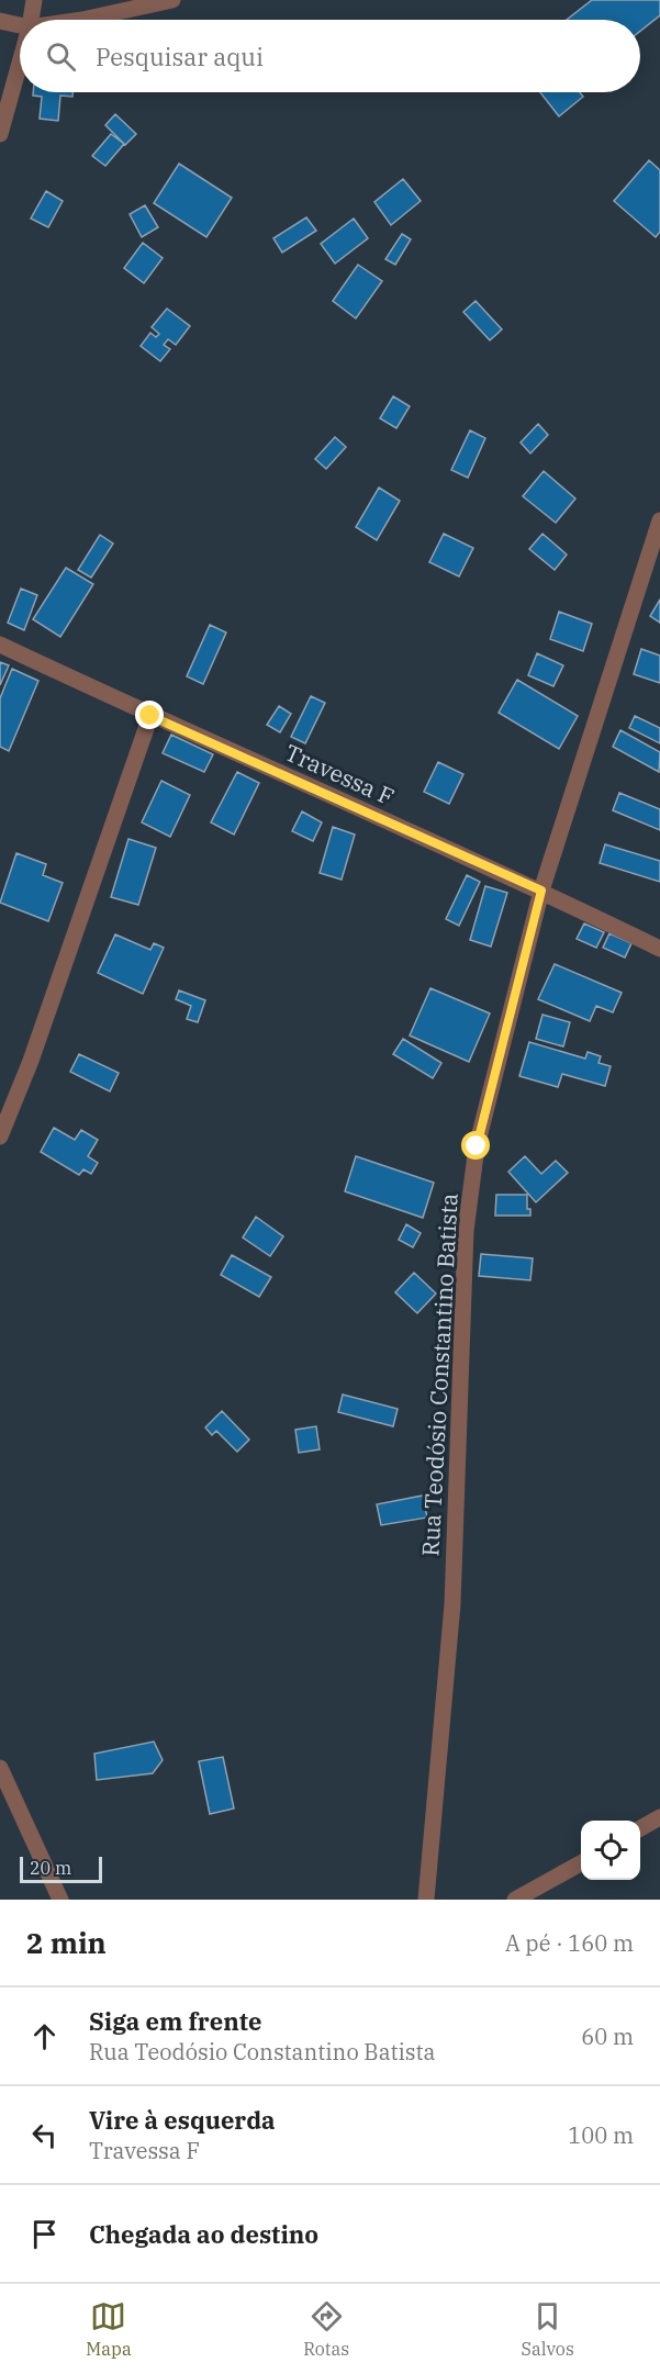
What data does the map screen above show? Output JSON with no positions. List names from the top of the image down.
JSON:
{
  "streets": {
    "street": ["Travessa F", "Rua Teodósio Constantino Batista"]
  },
  "crossings": [
    ["Travessa F", "Rua Teodósio Constantino Batista"]
  ],
  "scale_bar": "20 m",
  "page": {
    "search": "Pesquisar aqui",
    "scale": "20 m",
    "heading": ["2 min", "A pé · 160 m"],
    "list": [
      ["Siga em frente", "Rua Teodósio Constantino Batista", "60 m"],
      ["Vire à esquerda", "Travessa F", "100 m"],
      "Chegada ao destino"
    ],
    "nav": ["Mapa", "Rotas", "Salvos"]
  }
}
